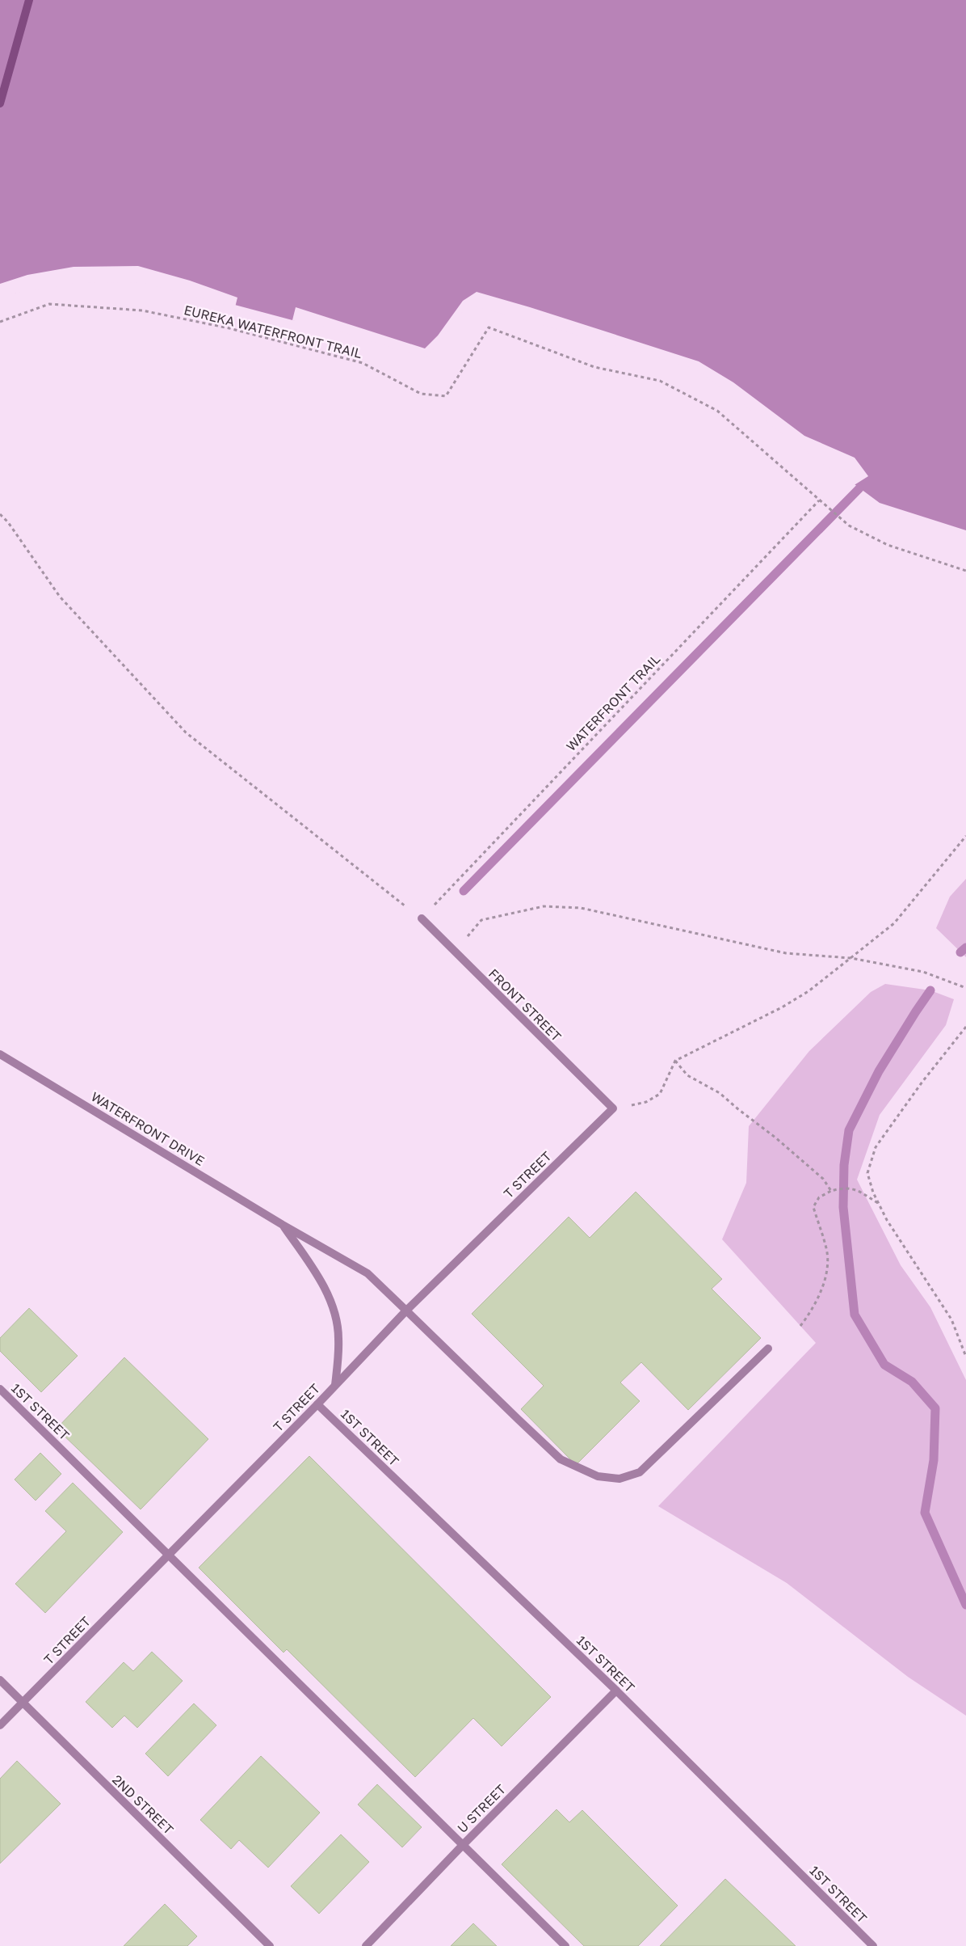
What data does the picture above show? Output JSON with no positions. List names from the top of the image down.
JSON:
{
  "streets": {
    "street": [
      "FRONT STREET",
      "WATERFRONT DRIVE",
      "T STREET",
      "1ST STREET",
      "2ND STREET",
      "U STREET"
    ],
    "path": ["EUREKA WATERFRONT TRAIL", "WATERFRONT TRAIL"]
  },
  "crossings": [
    ["EUREKA WATERFRONT TRAIL", "WATERFRONT TRAIL"],
    ["WATERFRONT TRAIL", "FRONT STREET"],
    ["FRONT STREET", "T STREET"],
    ["WATERFRONT DRIVE", "T STREET"],
    ["T STREET", "1ST STREET"],
    ["T STREET", "2ND STREET"],
    ["1ST STREET", "U STREET"]
  ]
}
